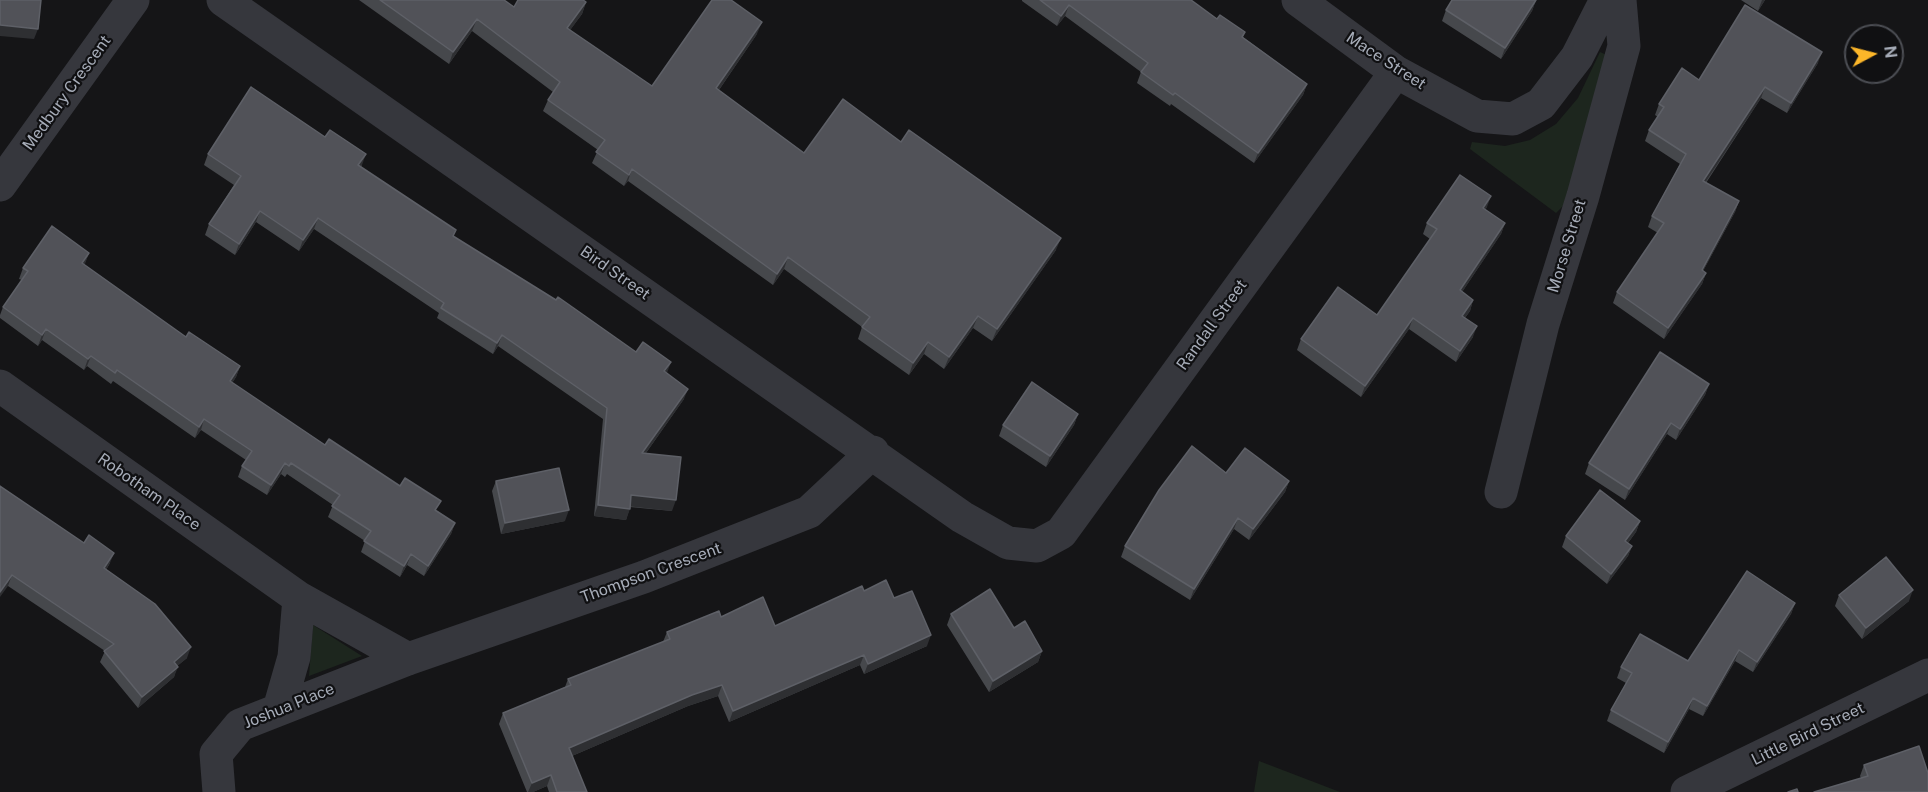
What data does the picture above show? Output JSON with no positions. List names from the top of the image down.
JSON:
{
  "streets": {
    "street": [
      "Mace Street",
      "Medbury Crescent",
      "Morse Street",
      "Bird Street",
      "Randall Street",
      "Robotham Place",
      "Thompson Crescent",
      "Joshua Place",
      "Little Bird Street"
    ]
  },
  "crossings": [
    ["Mace Street", "Randall Street"],
    ["Bird Street", "Randall Street"],
    ["Bird Street", "Thompson Crescent"],
    ["Robotham Place", "Thompson Crescent"],
    ["Robotham Place", "Joshua Place"],
    ["Thompson Crescent", "Joshua Place"]
  ],
  "north": "right"
}
